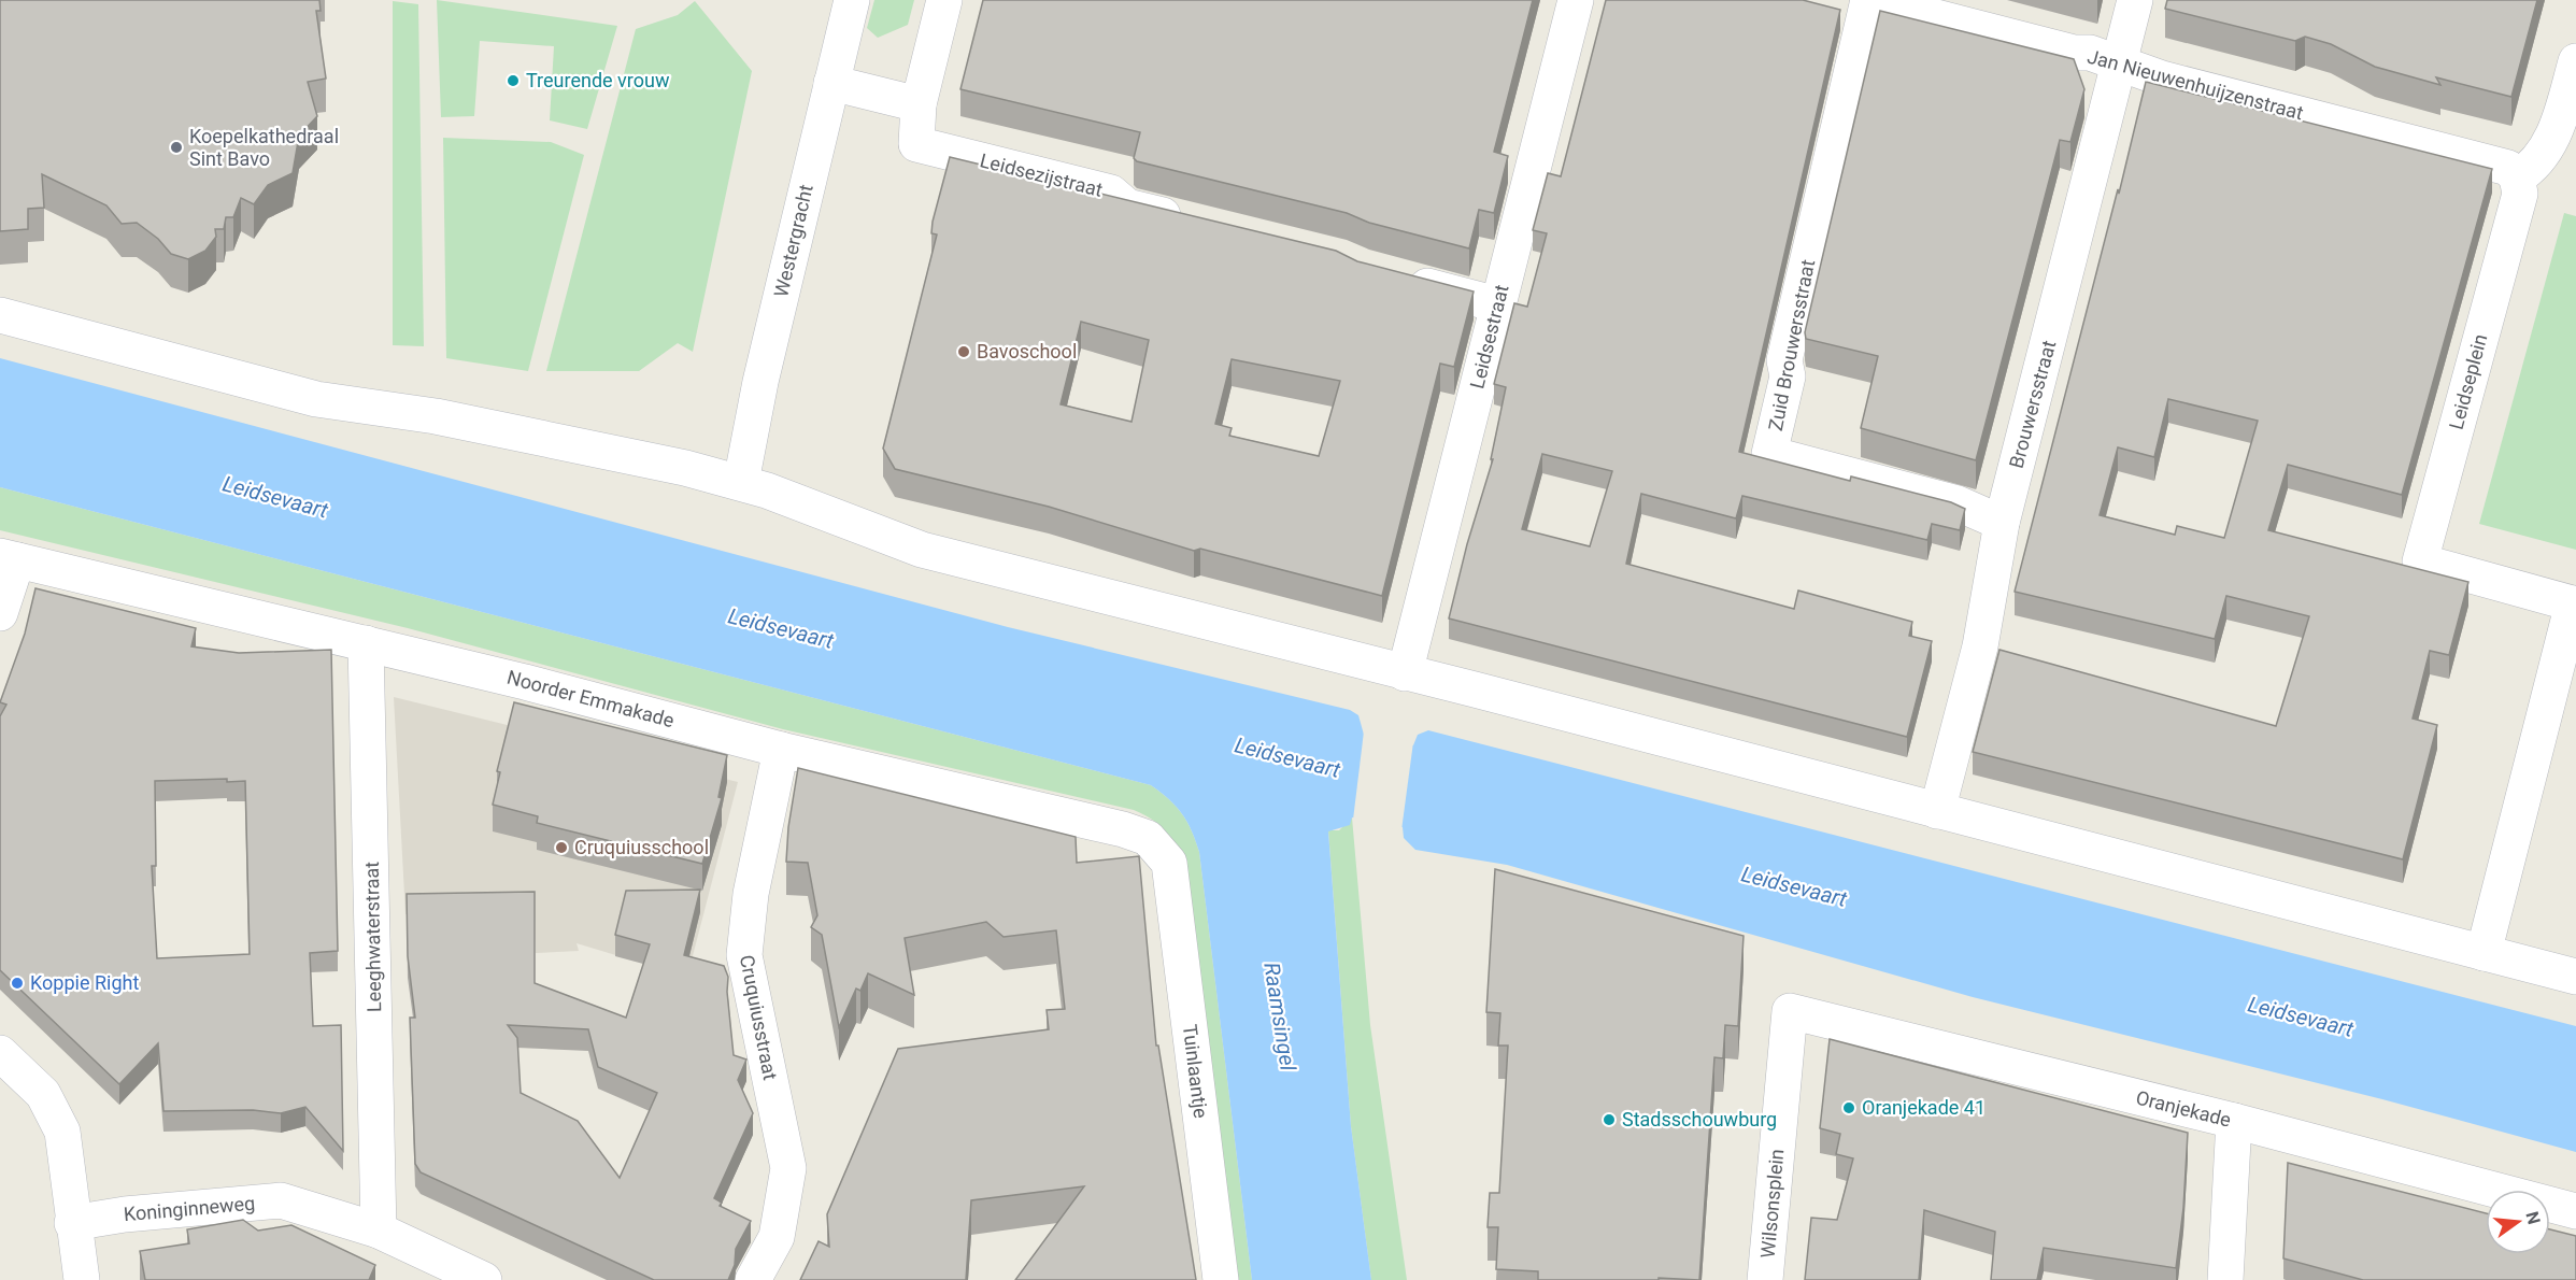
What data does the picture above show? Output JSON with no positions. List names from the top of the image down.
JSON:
{
  "streets": {
    "street": [
      "Jan Nieuwenhuijzenstraat",
      "Leidsezijstraat",
      "Westergracht",
      "Leidsestraat",
      "Zuid Brouwersstraat",
      "Leidseplein",
      "Brouwersstraat",
      "Noorder Emmakade",
      "Leeghwaterstraat",
      "Cruquiusstraat",
      "Tuinlaantje",
      "Oranjekade",
      "Wilsonsplein",
      "Koninginneweg"
    ]
  },
  "crossings": [
    ["Jan Nieuwenhuijzenstraat", "Zuid Brouwersstraat"],
    ["Jan Nieuwenhuijzenstraat", "Leidseplein"],
    ["Jan Nieuwenhuijzenstraat", "Brouwersstraat"],
    ["Zuid Brouwersstraat", "Brouwersstraat"],
    ["Noorder Emmakade", "Leeghwaterstraat"],
    ["Noorder Emmakade", "Cruquiusstraat"],
    ["Noorder Emmakade", "Tuinlaantje"],
    ["Leeghwaterstraat", "Koninginneweg"],
    ["Oranjekade", "Wilsonsplein"]
  ],
  "water": ["Leidsevaart", "Raamsingel"],
  "places": [
    "Treurende vrouw",
    "Koepelkathedraal Sint Bavo",
    "Bavoschool",
    "Cruquiusschool",
    "Koppie Right",
    "Oranjekade 41",
    "Stadsschouwburg"
  ],
  "north": "right"
}
